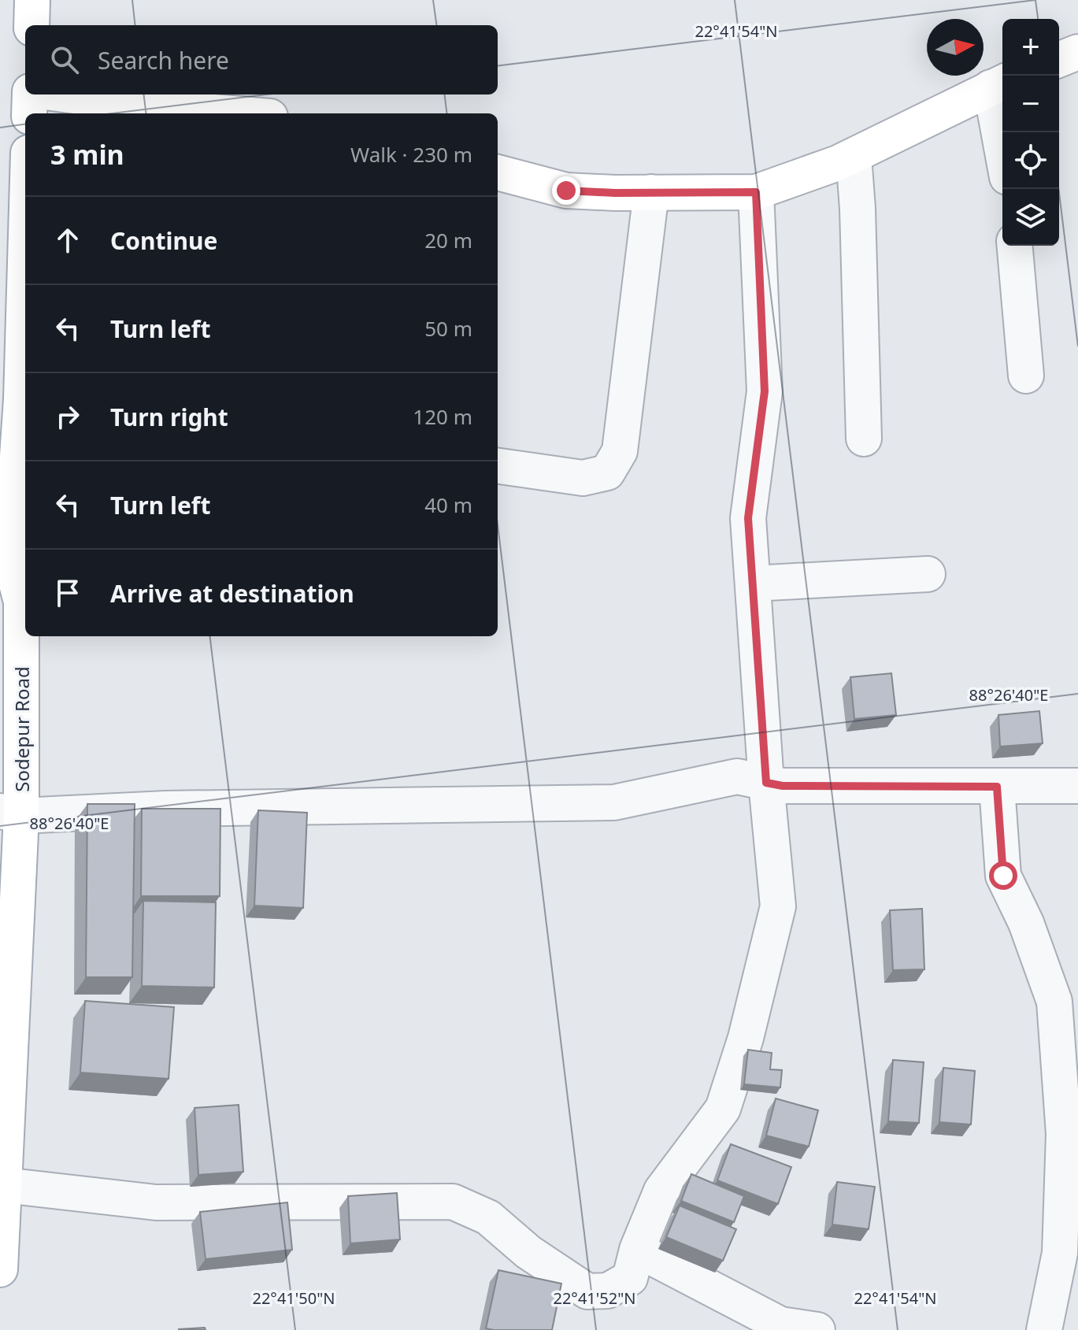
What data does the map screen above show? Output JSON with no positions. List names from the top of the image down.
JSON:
{
  "streets": {
    "main road": ["Sodepur Road"]
  },
  "north": "right",
  "page": {
    "map_buttons": ["+", "−"],
    "search": "Search here",
    "heading": ["3 min", "Walk · 230 m"],
    "list": [
      ["Continue", "20 m"],
      ["Turn left", "50 m"],
      ["Turn right", "120 m"],
      ["Turn left", "40 m"],
      "Arrive at destination"
    ]
  },
  "coordinates": [
    "22°41'54\"N",
    "88°26'40\"E",
    "22°41'50\"N",
    "22°41'52\"N"
  ]
}
